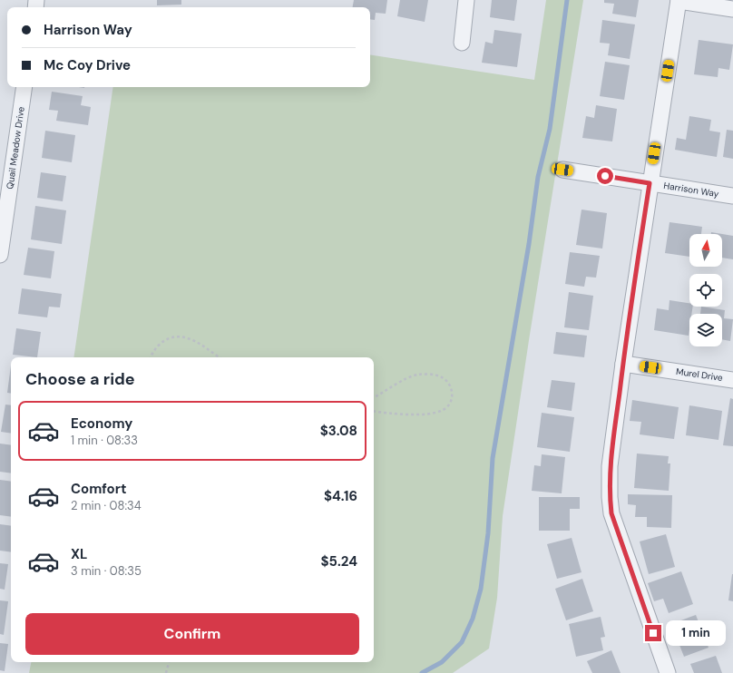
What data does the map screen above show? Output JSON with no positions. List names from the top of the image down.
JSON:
{
  "streets": {
    "street": ["Quail Meadow Drive", "Harrison Way", "Murel Drive"]
  },
  "north": "top",
  "page": {
    "banner": ["Harrison Way", "Mc Coy Drive"],
    "heading": "Choose a ride",
    "list": [
      {
        "name": "Economy",
        "note": "1 min · 08:33",
        "value": "$3.08"
      },
      {
        "name": "Comfort",
        "note": "2 min · 08:34",
        "value": "$4.16"
      },
      {
        "name": "XL",
        "note": "3 min · 08:35",
        "value": "$5.24"
      }
    ],
    "buttons": "Confirm",
    "bubble": "1 min"
  }
}
